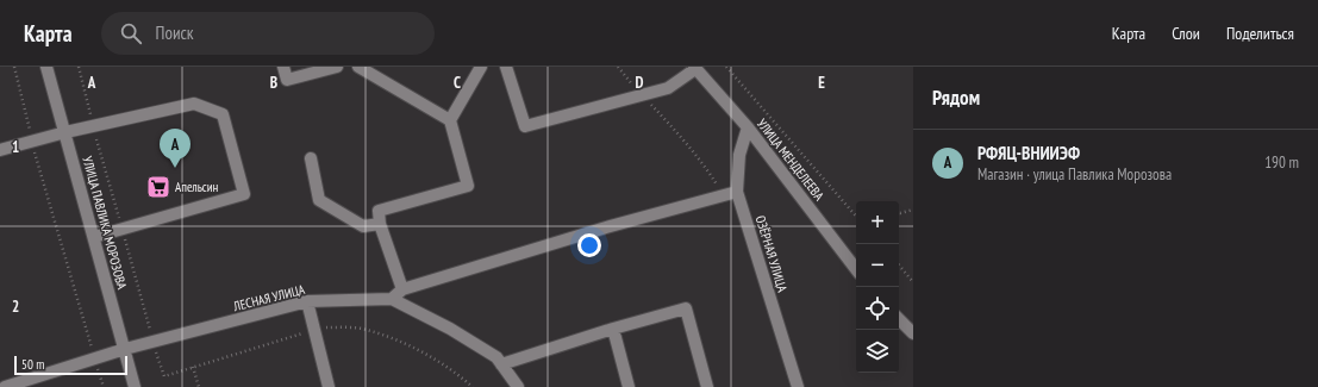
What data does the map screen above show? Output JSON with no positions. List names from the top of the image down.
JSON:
{
  "streets": {
    "street": [
      "УЛИЦА МЕНДЕЛЕЕВА",
      "УЛИЦА ПАВЛИКА МОРОЗОВА",
      "ОЗЁРНАЯ УЛИЦА",
      "ЛЕСНАЯ УЛИЦА"
    ]
  },
  "crossings": [
    ["УЛИЦА МЕНДЕЛЕЕВА", "ОЗЁРНАЯ УЛИЦА"],
    ["УЛИЦА ПАВЛИКА МОРОЗОВА", "ЛЕСНАЯ УЛИЦА"]
  ],
  "places": {
    "supermarket": ["Апельсин"]
  },
  "scale_bar": "50 m",
  "page": {
    "header": "Карта",
    "search": "Поиск",
    "nav": ["Карта", "Слои", "Поделиться"],
    "heading": "Рядом",
    "pins": "A",
    "list": [
      {
        "mark": "A",
        "name": "РФЯЦ-ВНИИЭФ",
        "note": "Магазин · улица Павлика Морозова",
        "value": "190 m"
      }
    ],
    "map_buttons": ["+", "−"],
    "scale": "50 m"
  },
  "grid": {
    "columns": [
      "A",
      "B",
      "C",
      "D",
      "E"
    ],
    "rows": ["1", "2"]
  }
}
